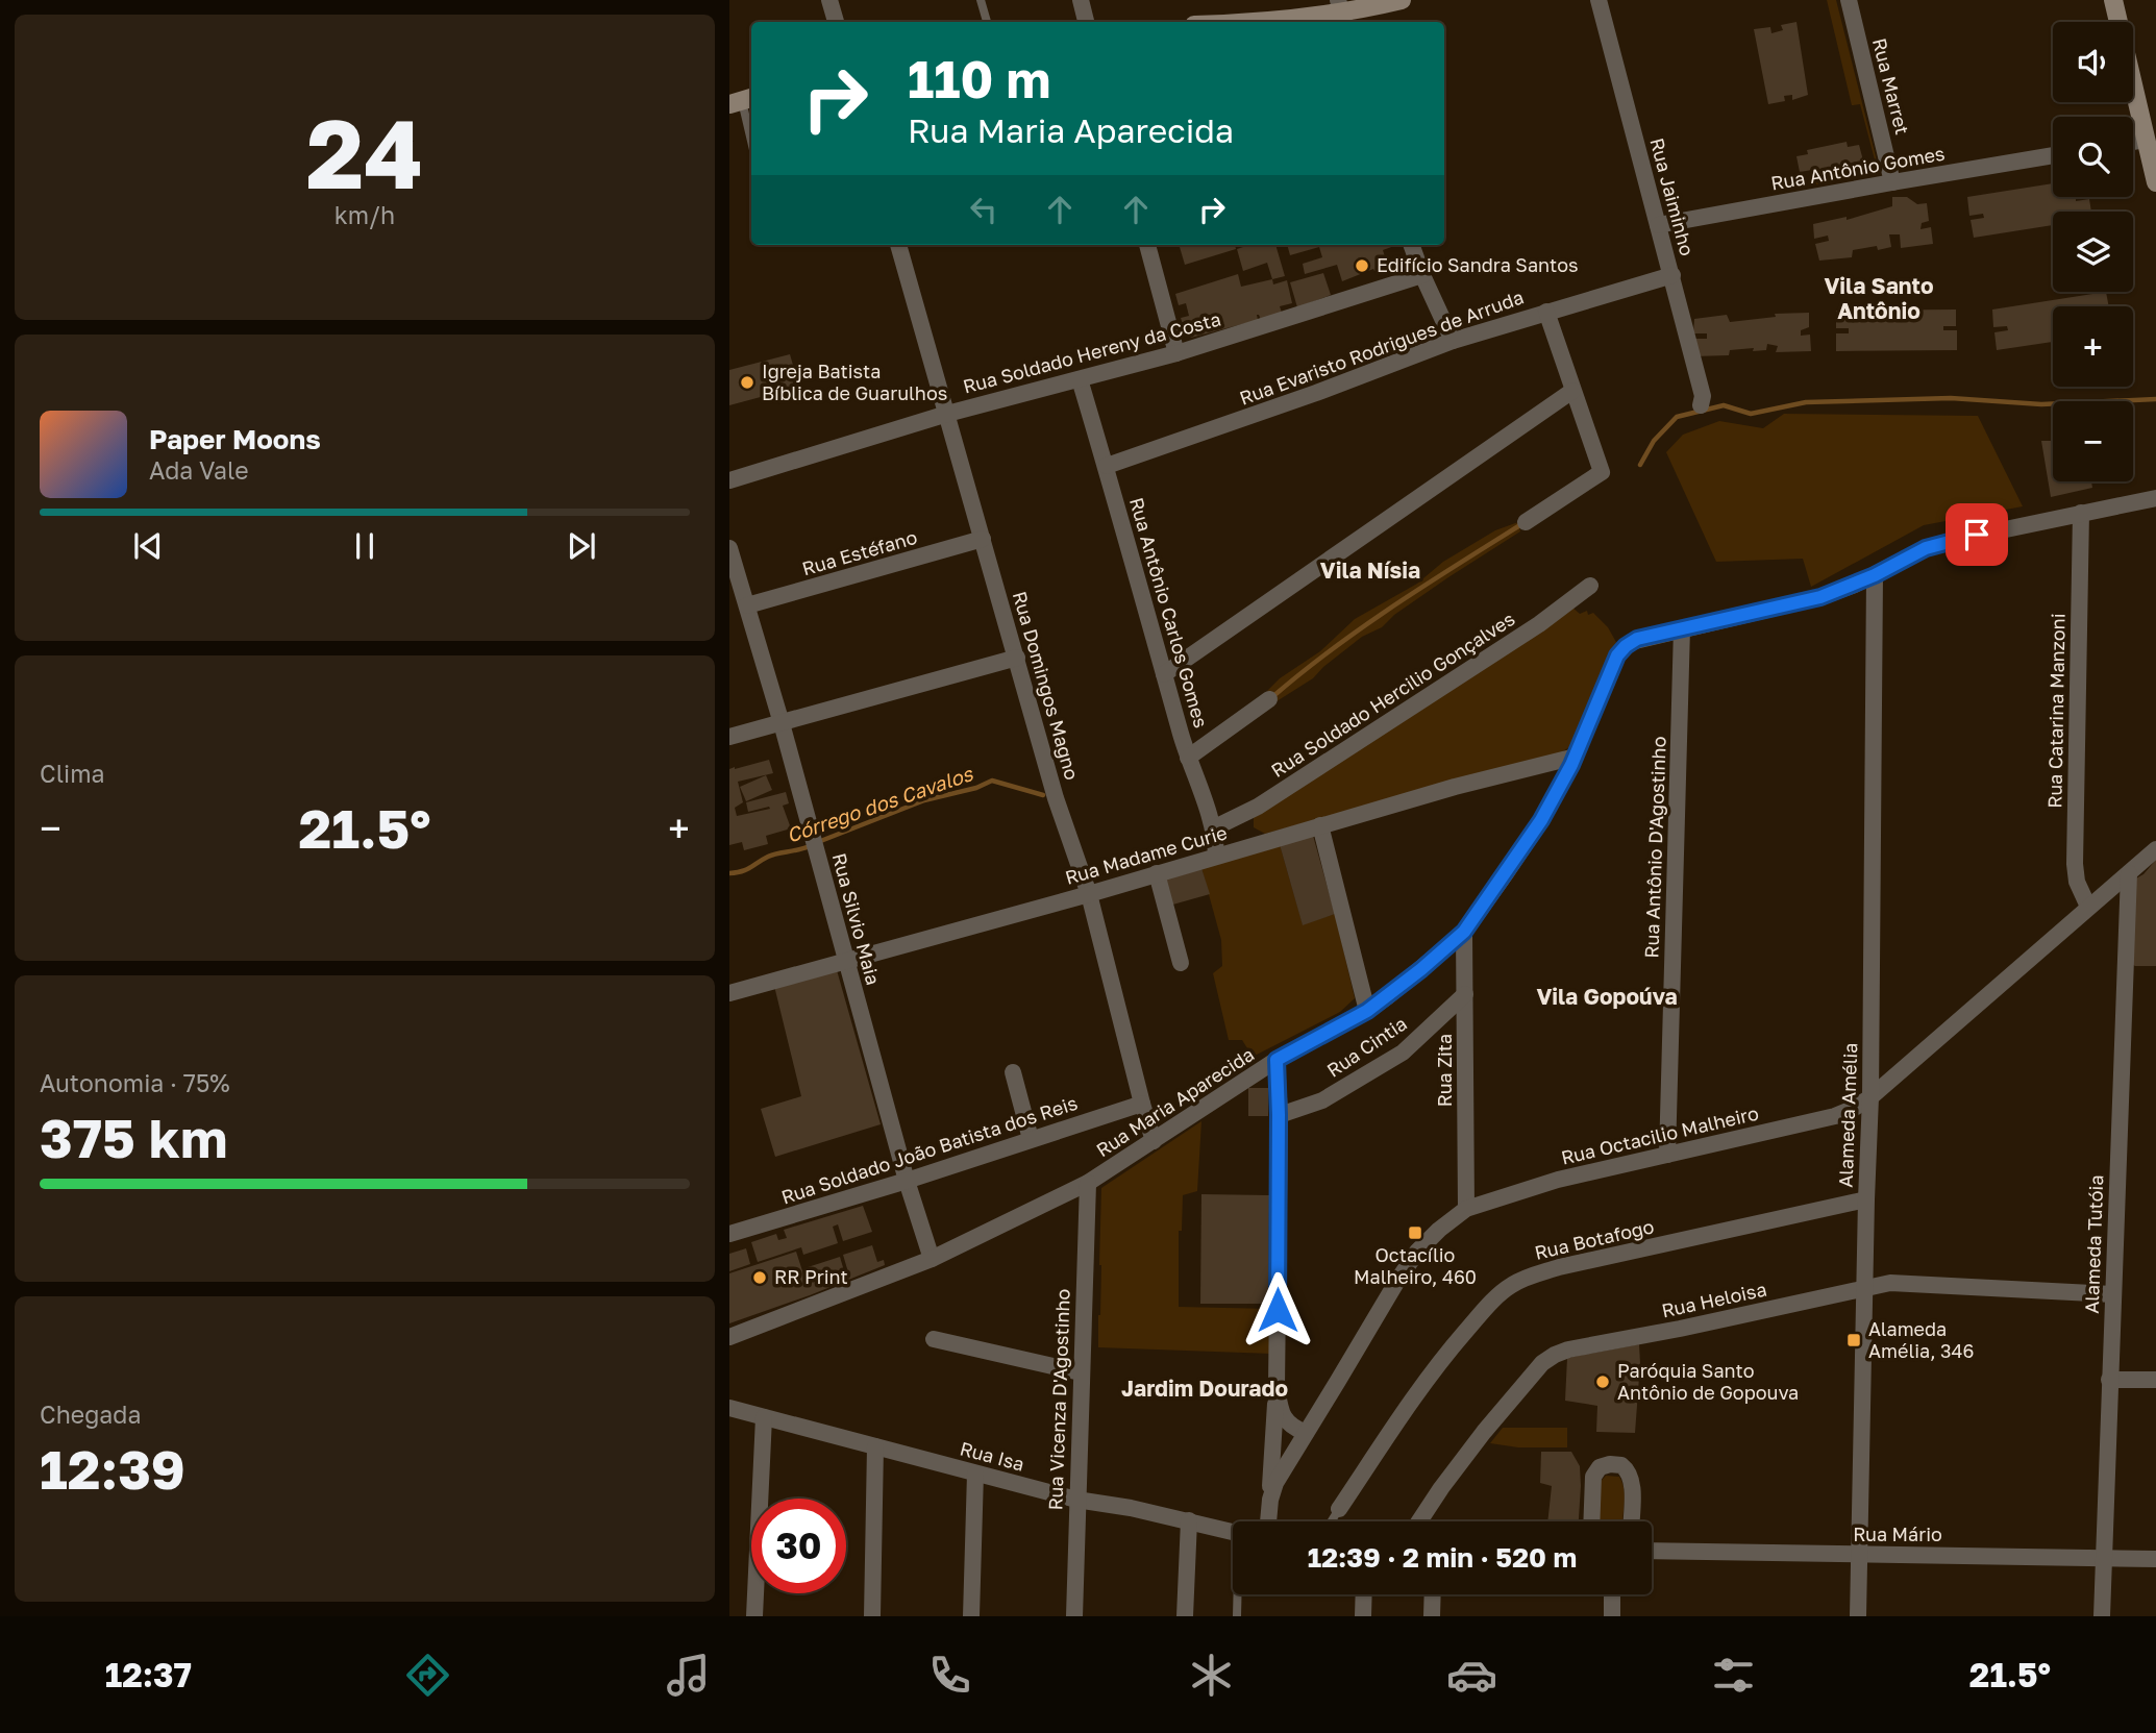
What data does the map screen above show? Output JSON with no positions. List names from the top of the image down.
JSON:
{
  "streets": {
    "street": [
      "Rua Marret",
      "Rua Antônio Gomes",
      "Rua Jaiminho",
      "Rua Evaristo Rodrigues de Arruda",
      "Rua Soldado Hereny da Costa",
      "Rua Estéfano",
      "Rua Antônio Carlos Gomes",
      "Rua Domingos Magno",
      "Rua Soldado Hercilio Gonçalves",
      "Rua Catarina Manzoni",
      "Rua Antônio D'Agostinho",
      "Rua Madame Curie",
      "Rua Silvio Maia",
      "Rua Cintia",
      "Rua Zita",
      "Rua Maria Aparecida",
      "Alameda Amélia",
      "Rua Octacilio Malheiro",
      "Rua Soldado João Batista dos Reis",
      "Rua Botafogo",
      "Alameda Tutóia",
      "Rua Heloisa",
      "Rua Vicenza D'Agostinho",
      "Rua Isa",
      "Rua Mário"
    ]
  },
  "crossings": [
    ["Rua Marret", "Rua Antônio Gomes"],
    ["Rua Antônio Gomes", "Rua Jaiminho"],
    ["Rua Jaiminho", "Rua Evaristo Rodrigues de Arruda"],
    ["Rua Evaristo Rodrigues de Arruda", "Rua Antônio Carlos Gomes"],
    ["Rua Soldado Hereny da Costa", "Rua Antônio Carlos Gomes"],
    ["Rua Soldado Hereny da Costa", "Rua Domingos Magno"],
    ["Rua Estéfano", "Rua Domingos Magno"],
    ["Rua Estéfano", "Rua Silvio Maia"],
    ["Rua Antônio Carlos Gomes", "Rua Soldado Hercilio Gonçalves"],
    ["Rua Antônio Carlos Gomes", "Rua Madame Curie"],
    ["Rua Domingos Magno", "Rua Madame Curie"],
    ["Rua Domingos Magno", "Rua Maria Aparecida"],
    ["Rua Domingos Magno", "Rua Soldado João Batista dos Reis"],
    ["Rua Catarina Manzoni", "Rua Maria Aparecida"],
    ["Rua Catarina Manzoni", "Rua Octacilio Malheiro"],
    ["Rua Antônio D'Agostinho", "Rua Maria Aparecida"],
    ["Rua Antônio D'Agostinho", "Rua Octacilio Malheiro"],
    ["Rua Madame Curie", "Rua Silvio Maia"],
    ["Rua Madame Curie", "Rua Maria Aparecida"],
    ["Rua Silvio Maia", "Rua Maria Aparecida"],
    ["Rua Silvio Maia", "Rua Soldado João Batista dos Reis"],
    ["Rua Cintia", "Rua Zita"],
    ["Rua Zita", "Rua Maria Aparecida"],
    ["Rua Zita", "Rua Octacilio Malheiro"],
    ["Rua Maria Aparecida", "Alameda Amélia"],
    ["Rua Maria Aparecida", "Rua Vicenza D'Agostinho"],
    ["Alameda Amélia", "Rua Octacilio Malheiro"],
    ["Alameda Amélia", "Rua Botafogo"],
    ["Alameda Amélia", "Rua Heloisa"],
    ["Alameda Amélia", "Rua Mário"],
    ["Rua Octacilio Malheiro", "Alameda Tutóia"],
    ["Alameda Tutóia", "Rua Heloisa"],
    ["Alameda Tutóia", "Rua Mário"],
    ["Rua Vicenza D'Agostinho", "Rua Isa"]
  ],
  "districts": [
    "Vila Santo Antônio",
    "Vila Nísia",
    "Vila Gopoúva",
    "Jardim Dourado"
  ],
  "water": ["Córrego dos Cavalos"],
  "places": {
    "other": [
      "Edifício Sandra Santos",
      "Igreja Batista Bíblica de Guarulhos",
      "RR Print",
      "Paróquia Santo Antônio de Gopouva"
    ],
    "transit": ["Octacílio Malheiro, 460", "Alameda Amélia, 346"]
  },
  "page": {
    "tile": [
      ["24", "km/h"],
      "Clima",
      ["Autonomia · 75%", "375 km"],
      ["Chegada", "12:39"]
    ],
    "map_buttons": ["+", "−"],
    "turn": ["110 m", "Rua Maria Aparecida"],
    "song": ["Paper Moons", "Ada Vale"],
    "heat": ["−", "21.5°", "+"],
    "limit": "30",
    "trip": "12:39 · 2 min · 520 m",
    "tabs": ["12:37", "21.5°"]
  }
}
